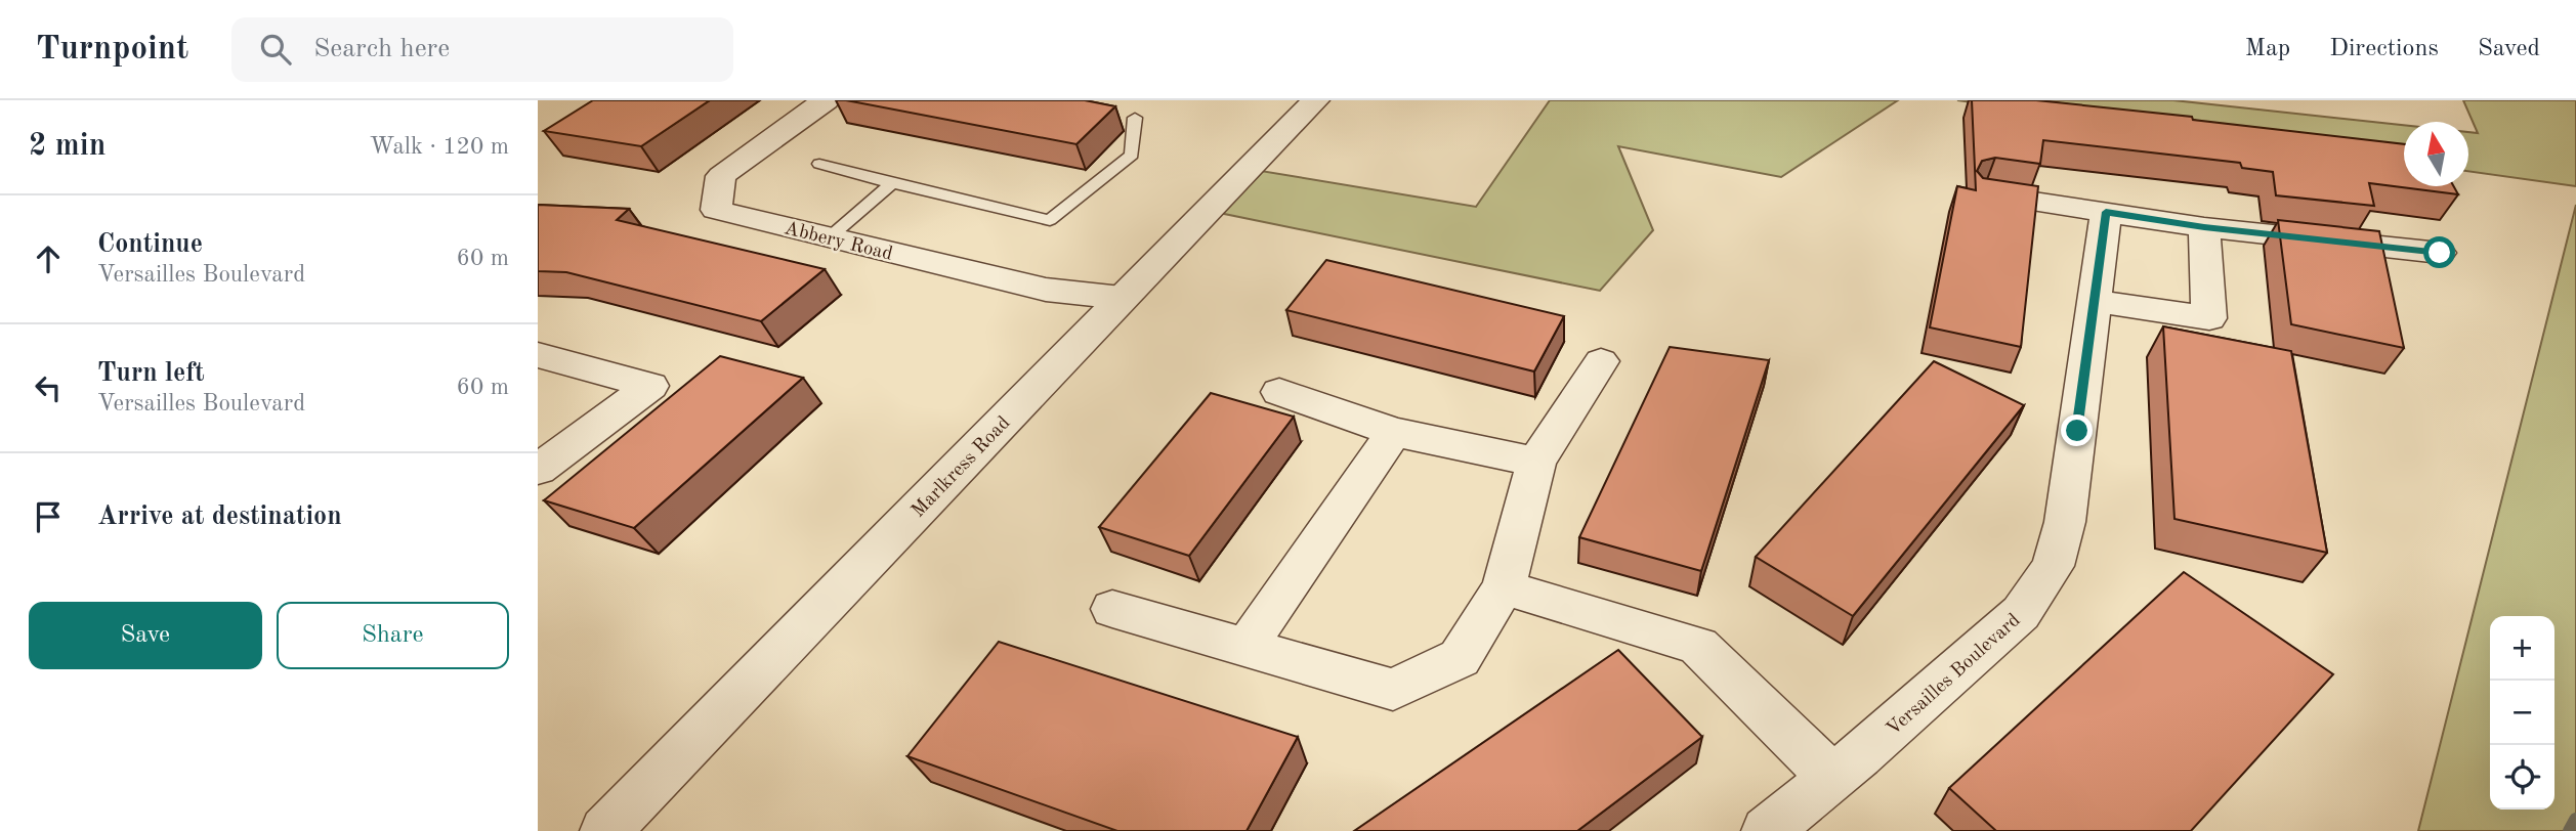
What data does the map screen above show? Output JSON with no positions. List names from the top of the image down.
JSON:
{
  "streets": {
    "street": ["Abbery Road", "Marlkress Road", "Versailles Boulevard"]
  },
  "crossings": [
    ["Abbery Road", "Marlkress Road"]
  ],
  "north": "top",
  "page": {
    "header": "Turnpoint",
    "search": "Search here",
    "nav": ["Map", "Directions", "Saved"],
    "heading": ["2 min", "Walk · 120 m"],
    "list": [
      ["Continue", "Versailles Boulevard", "60 m"],
      ["Turn left", "Versailles Boulevard", "60 m"],
      "Arrive at destination"
    ],
    "buttons": ["Save", "Share"],
    "map_buttons": ["+", "−"]
  }
}
